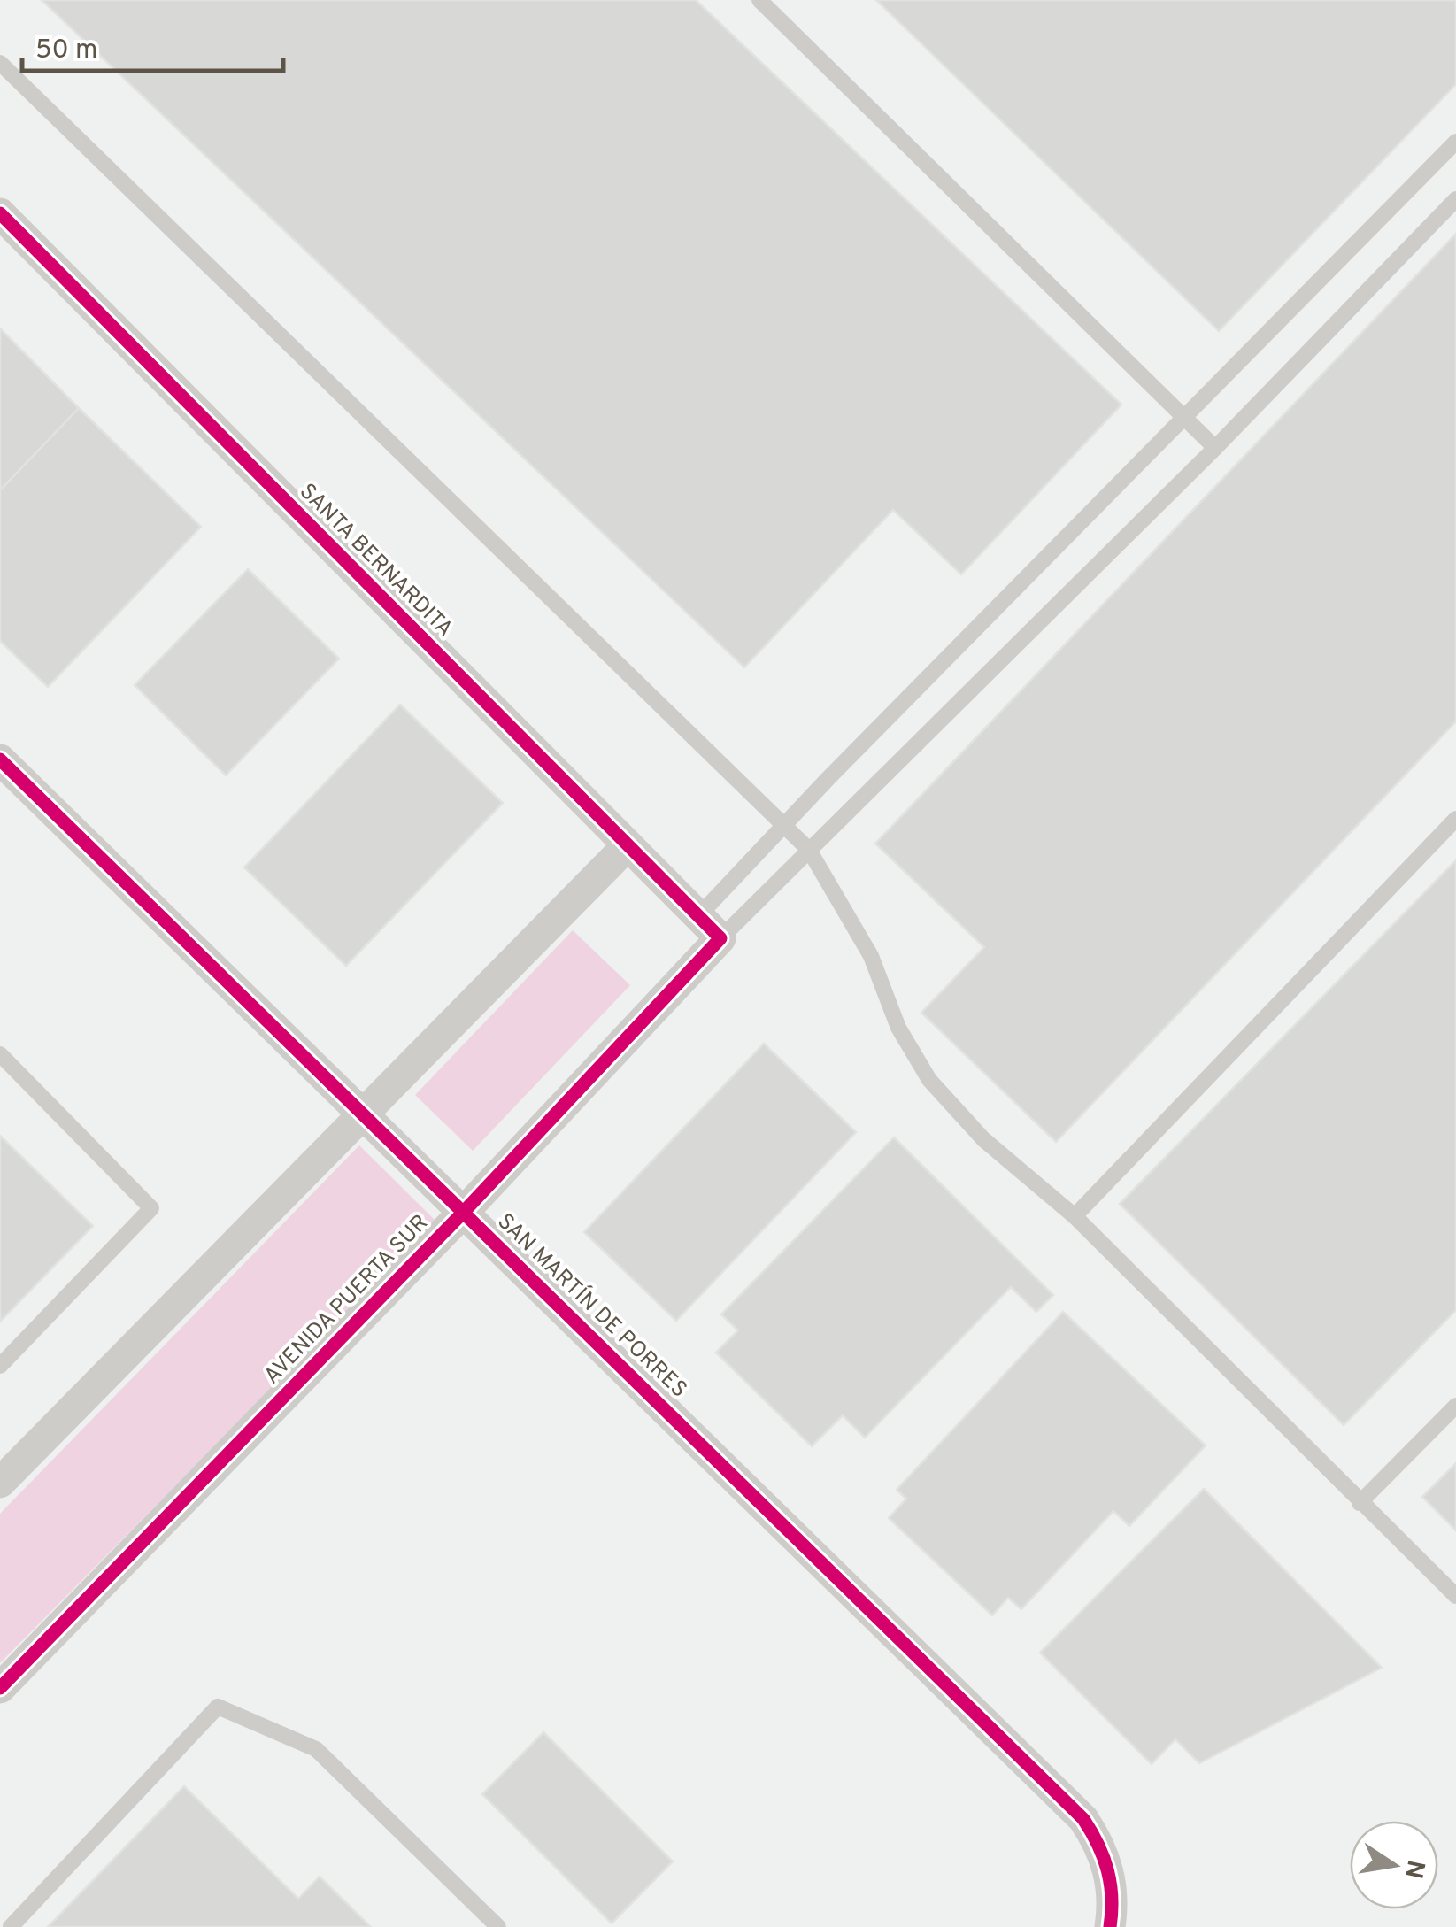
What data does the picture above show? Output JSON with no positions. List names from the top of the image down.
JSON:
{
  "streets": {
    "street": ["SANTA BERNARDITA", "AVENIDA PUERTA SUR", "SAN MARTÍN DE PORRES"]
  },
  "crossings": [
    ["SANTA BERNARDITA", "AVENIDA PUERTA SUR"],
    ["AVENIDA PUERTA SUR", "SAN MARTÍN DE PORRES"]
  ],
  "scale_bar": "50 m",
  "north": "right"
}
